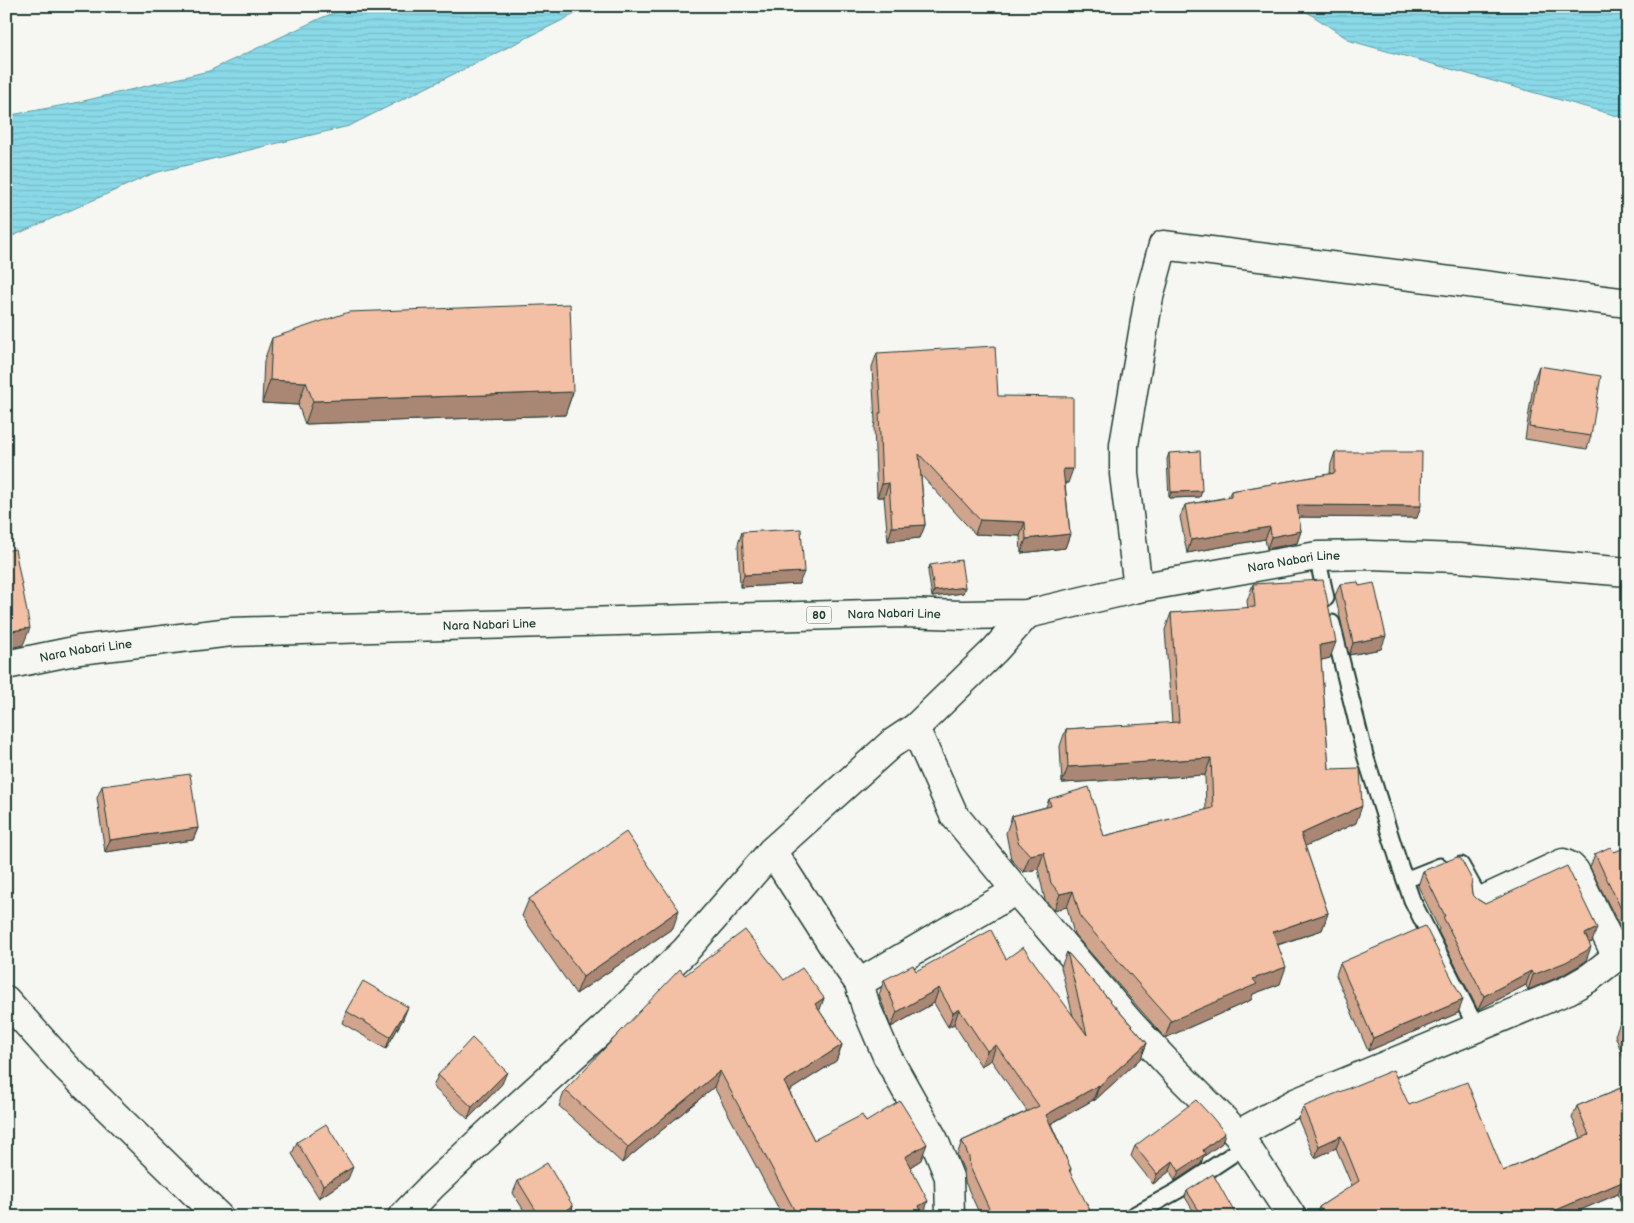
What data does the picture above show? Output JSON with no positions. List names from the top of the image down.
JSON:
{
  "streets": {
    "street": ["Nara Nabari Line", "80"]
  }
}
